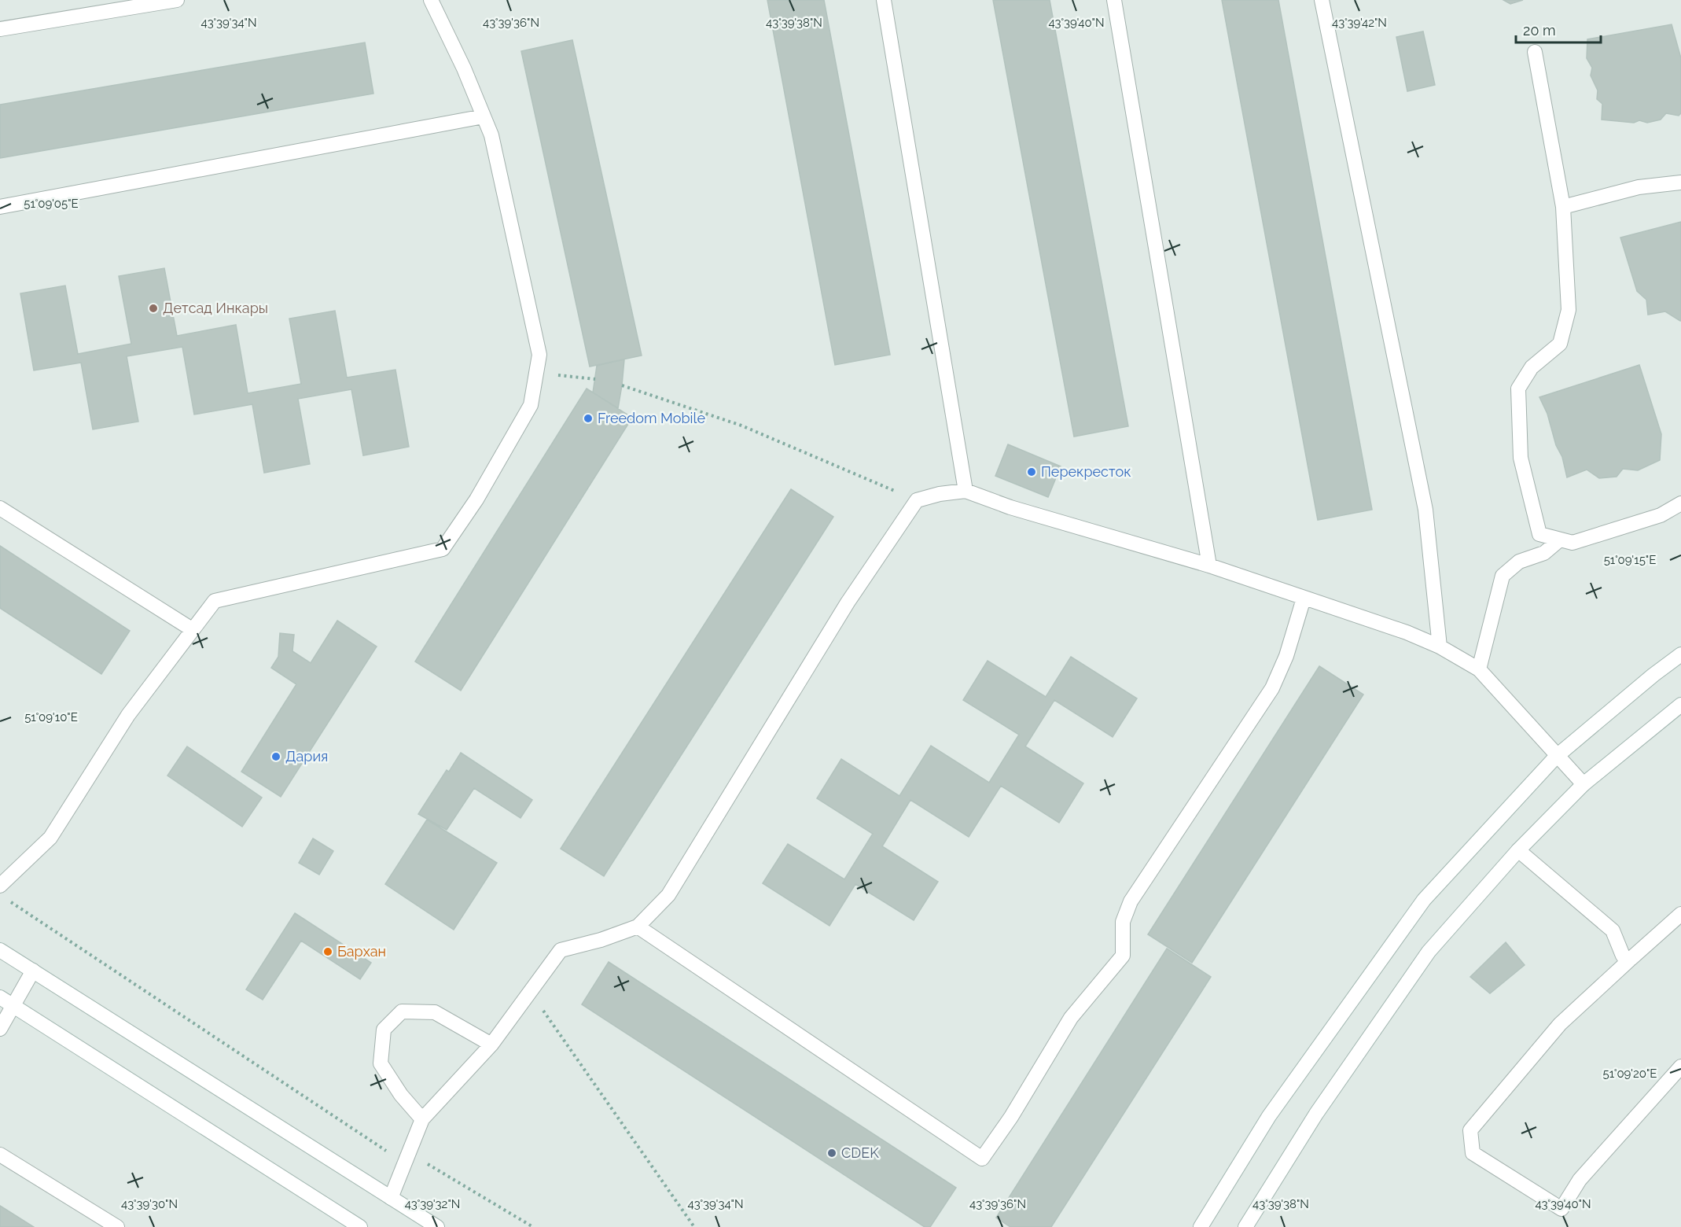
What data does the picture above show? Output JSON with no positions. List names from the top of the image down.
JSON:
{
  "places": [
    "Детсад Инкары",
    "Freedom Mobile",
    "Перекресток",
    "Дария",
    "Бархан",
    "CDEK"
  ],
  "scale_bar": "20 m",
  "coordinates": [
    "43°39'34\"N",
    "43°39'36\"N",
    "43°39'38\"N",
    "43°39'40\"N",
    "43°39'42\"N",
    "51°09'05\"E",
    "51°09'15\"E",
    "51°09'10\"E",
    "51°09'20\"E",
    "43°39'30\"N",
    "43°39'32\"N"
  ]
}
